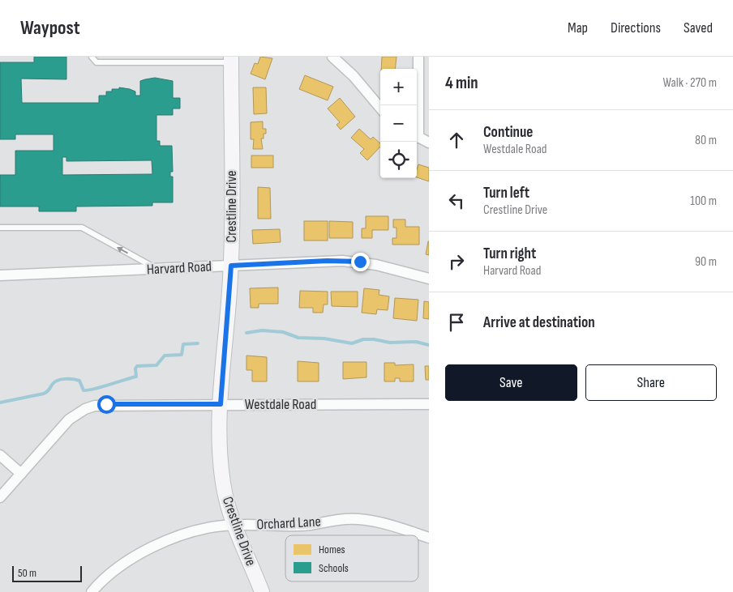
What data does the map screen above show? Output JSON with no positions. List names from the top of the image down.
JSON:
{
  "streets": {
    "street": [
      "Crestline Drive",
      "Harvard Road",
      "Westdale Road",
      "Orchard Lane"
    ]
  },
  "crossings": [
    ["Crestline Drive", "Harvard Road"],
    ["Crestline Drive", "Westdale Road"],
    ["Crestline Drive", "Orchard Lane"]
  ],
  "legend": ["Homes", "Schools"],
  "scale_bar": "50 m",
  "page": {
    "header": "Waypost",
    "nav": ["Map", "Directions", "Saved"],
    "heading": ["4 min", "Walk · 270 m"],
    "map_buttons": ["+", "−"],
    "list": [
      ["Continue", "Westdale Road", "80 m"],
      ["Turn left", "Crestline Drive", "100 m"],
      ["Turn right", "Harvard Road", "90 m"],
      "Arrive at destination"
    ],
    "buttons": ["Save", "Share"],
    "scale": "50 m"
  }
}
